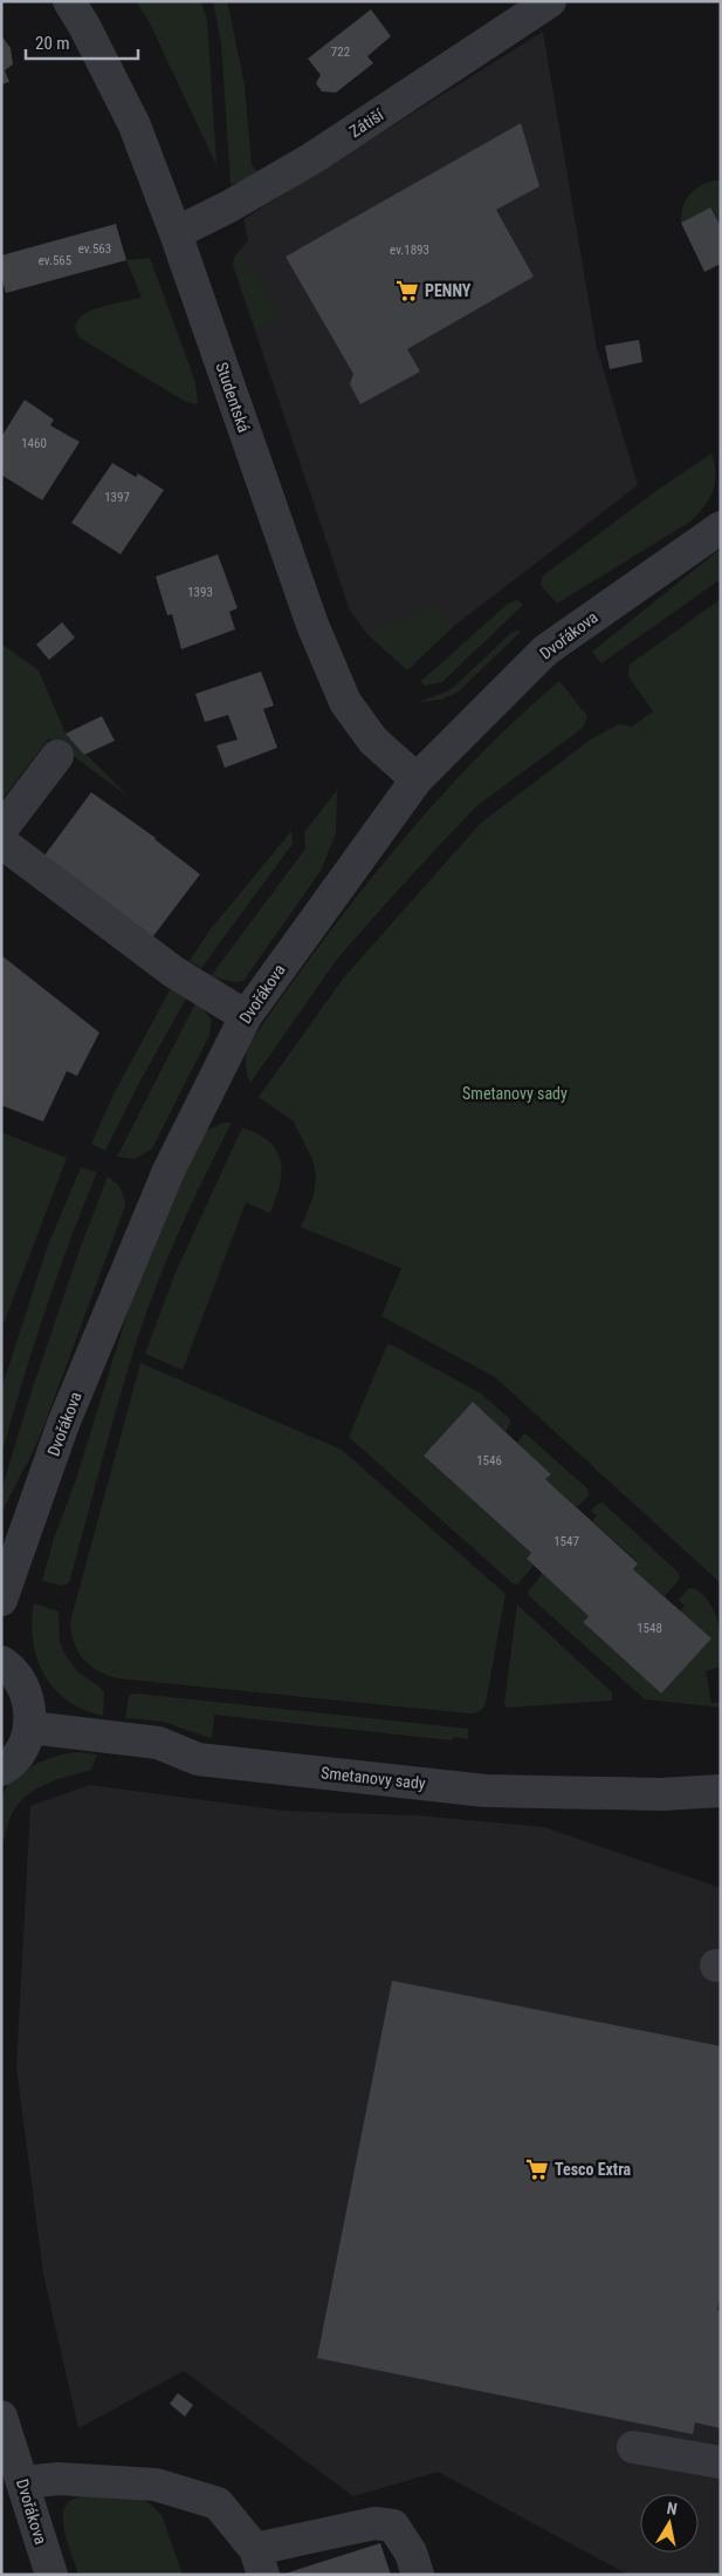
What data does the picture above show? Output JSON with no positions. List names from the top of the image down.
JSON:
{
  "streets": {
    "street": [
      "Zátiší",
      "Studentská",
      "Dvořákova",
      "Smetanovy sady"
    ]
  },
  "crossings": [
    ["Zátiší", "Studentská"],
    ["Studentská", "Dvořákova"]
  ],
  "parks": ["Smetanovy sady"],
  "places": {
    "supermarket": ["PENNY", "Tesco Extra"]
  },
  "house_numbers": [
    "722",
    "ev.563",
    "ev.1893",
    "ev.565",
    "1460",
    "1397",
    "1393",
    "1546",
    "1547",
    "1548"
  ],
  "scale_bar": "20 m",
  "north": "top"
}
